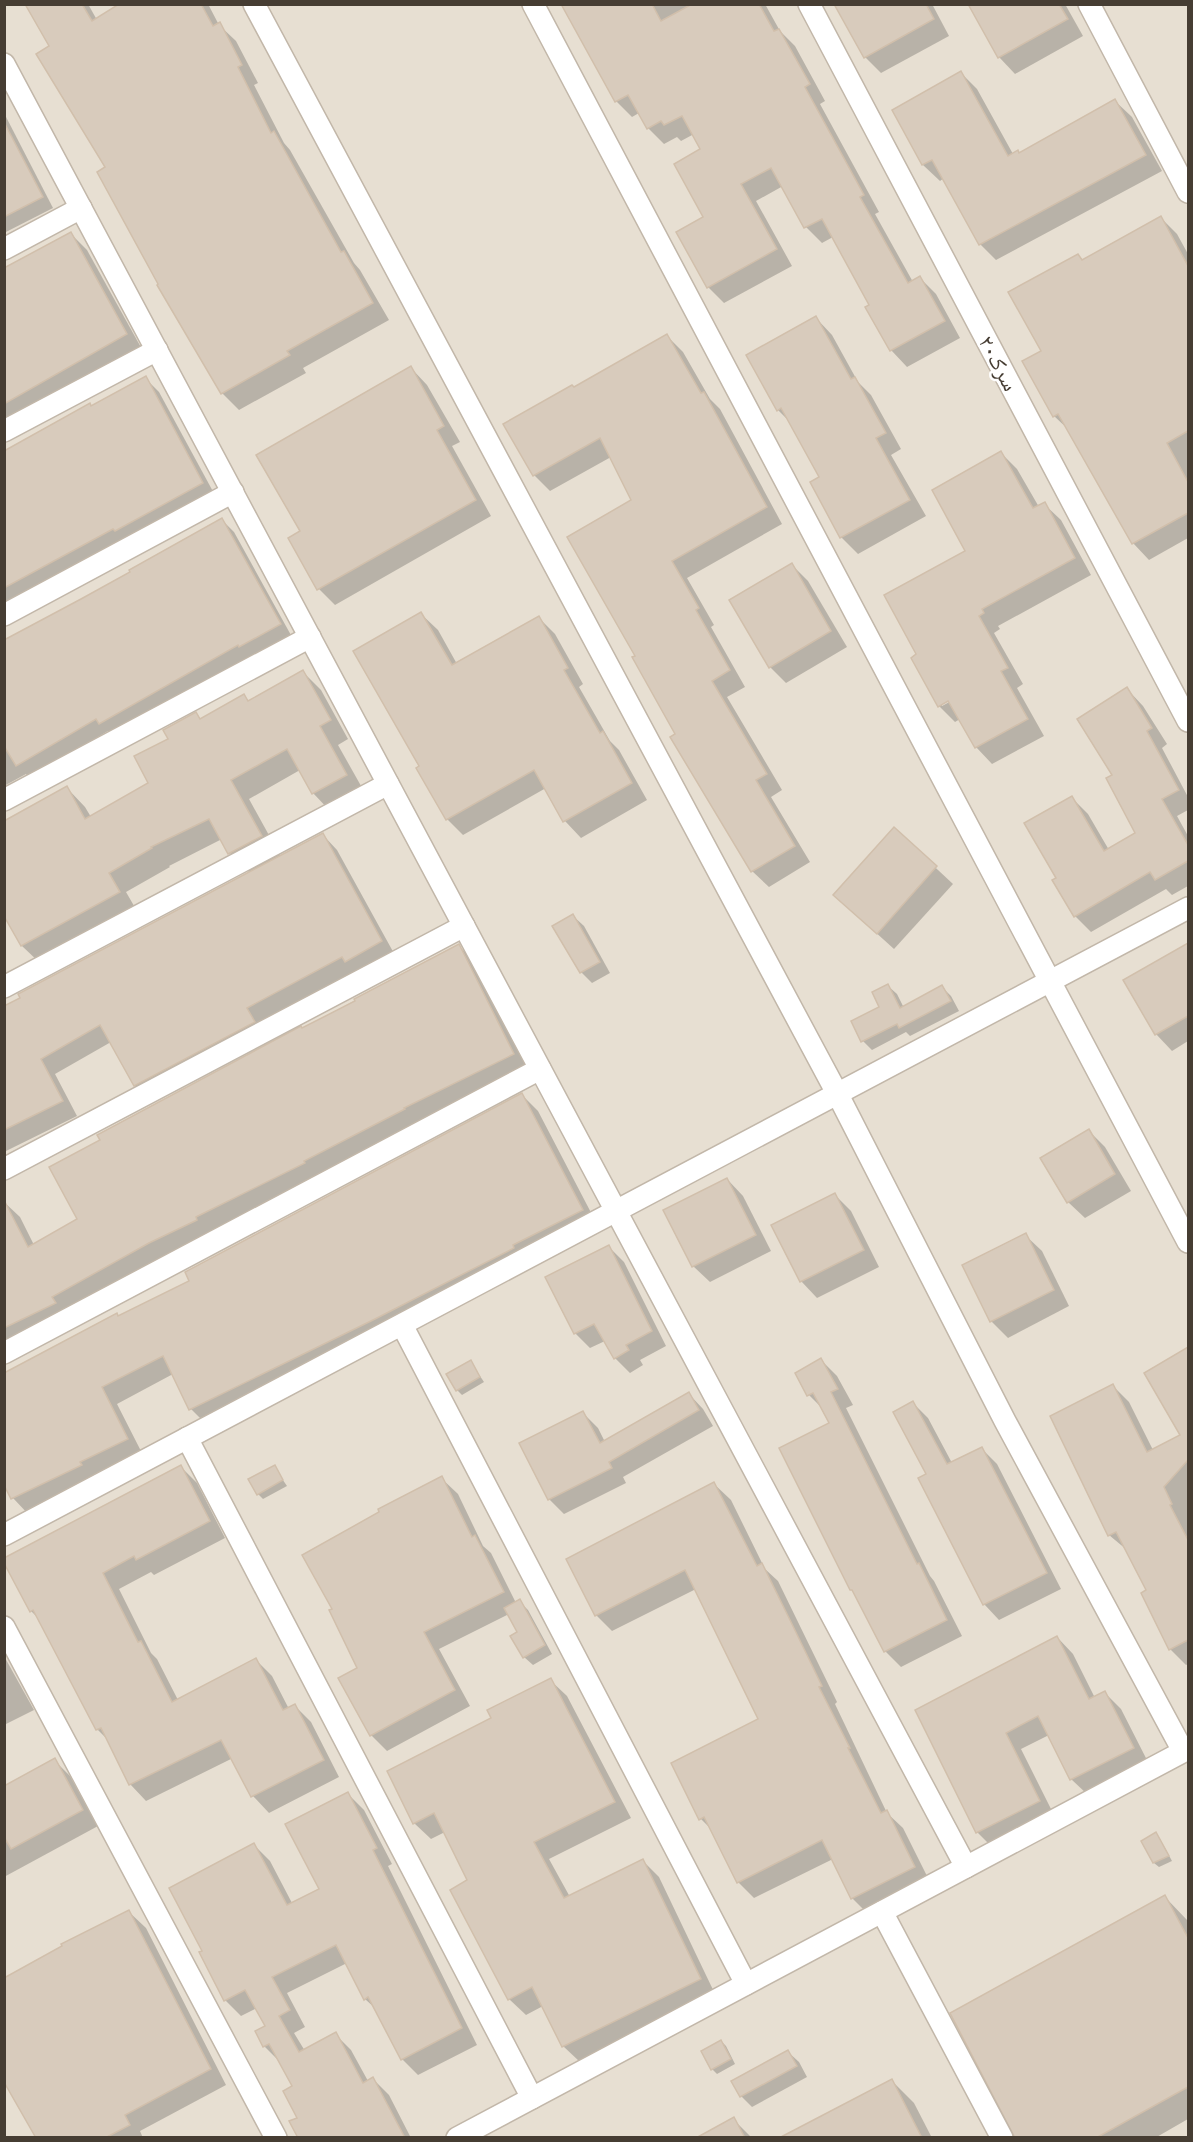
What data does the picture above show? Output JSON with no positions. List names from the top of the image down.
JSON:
{
  "streets": {
    "street": ["سرک۲۰"]
  }
}
